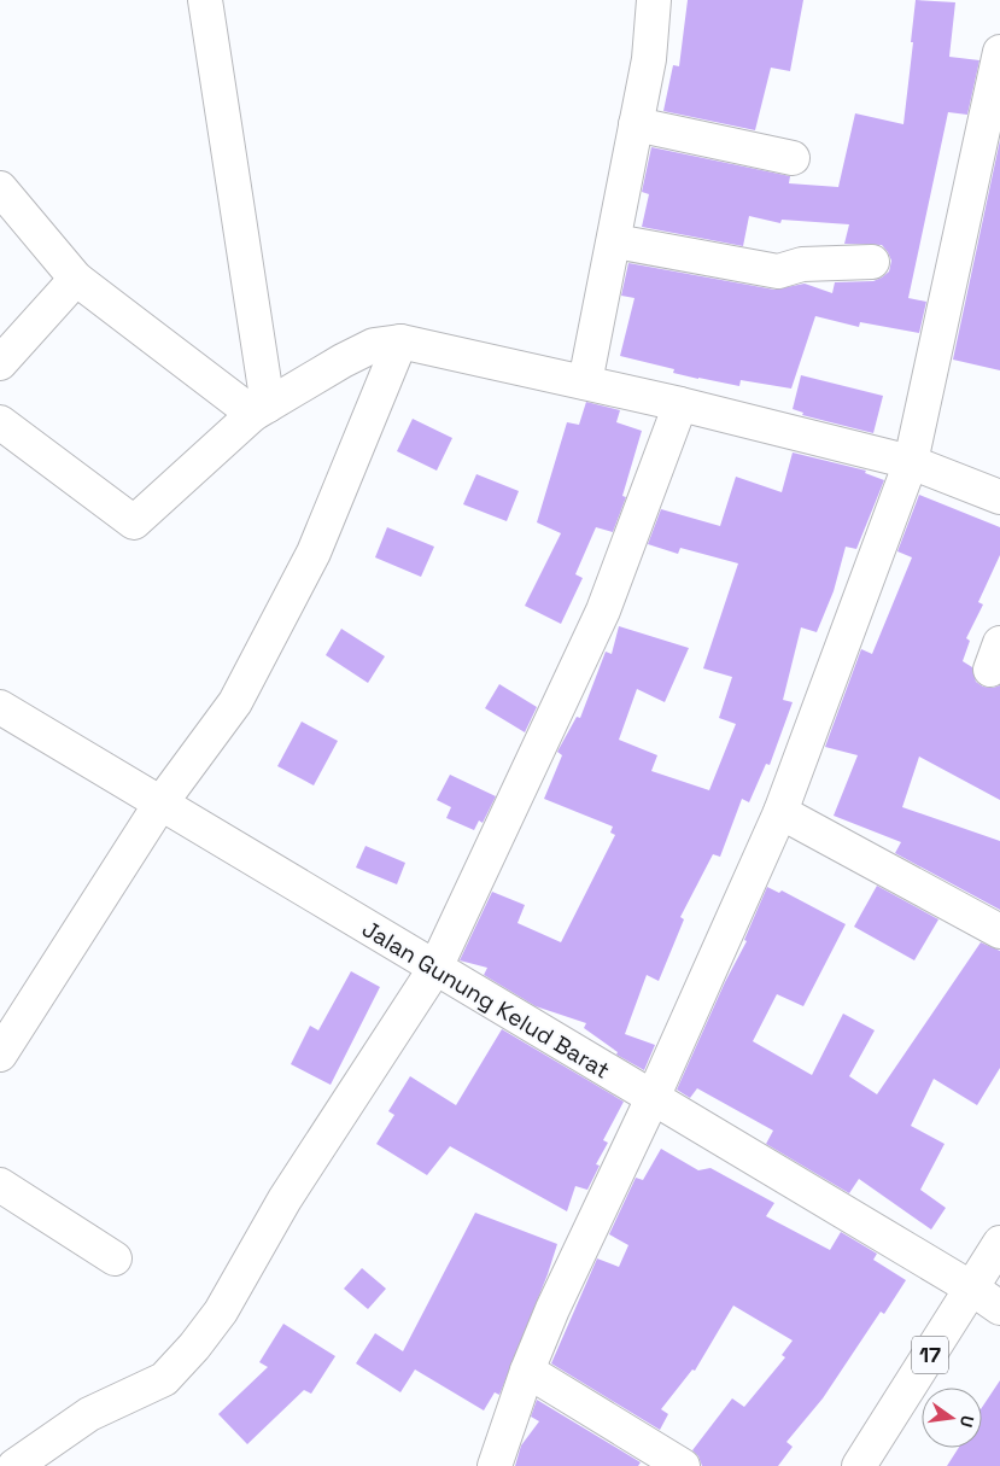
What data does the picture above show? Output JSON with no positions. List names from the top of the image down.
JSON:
{
  "streets": {
    "main road": ["Jalan Gunung Kelud Barat", "17"]
  },
  "crossings": [
    ["Jalan Gunung Kelud Barat", "17"]
  ],
  "north": "right"
}
